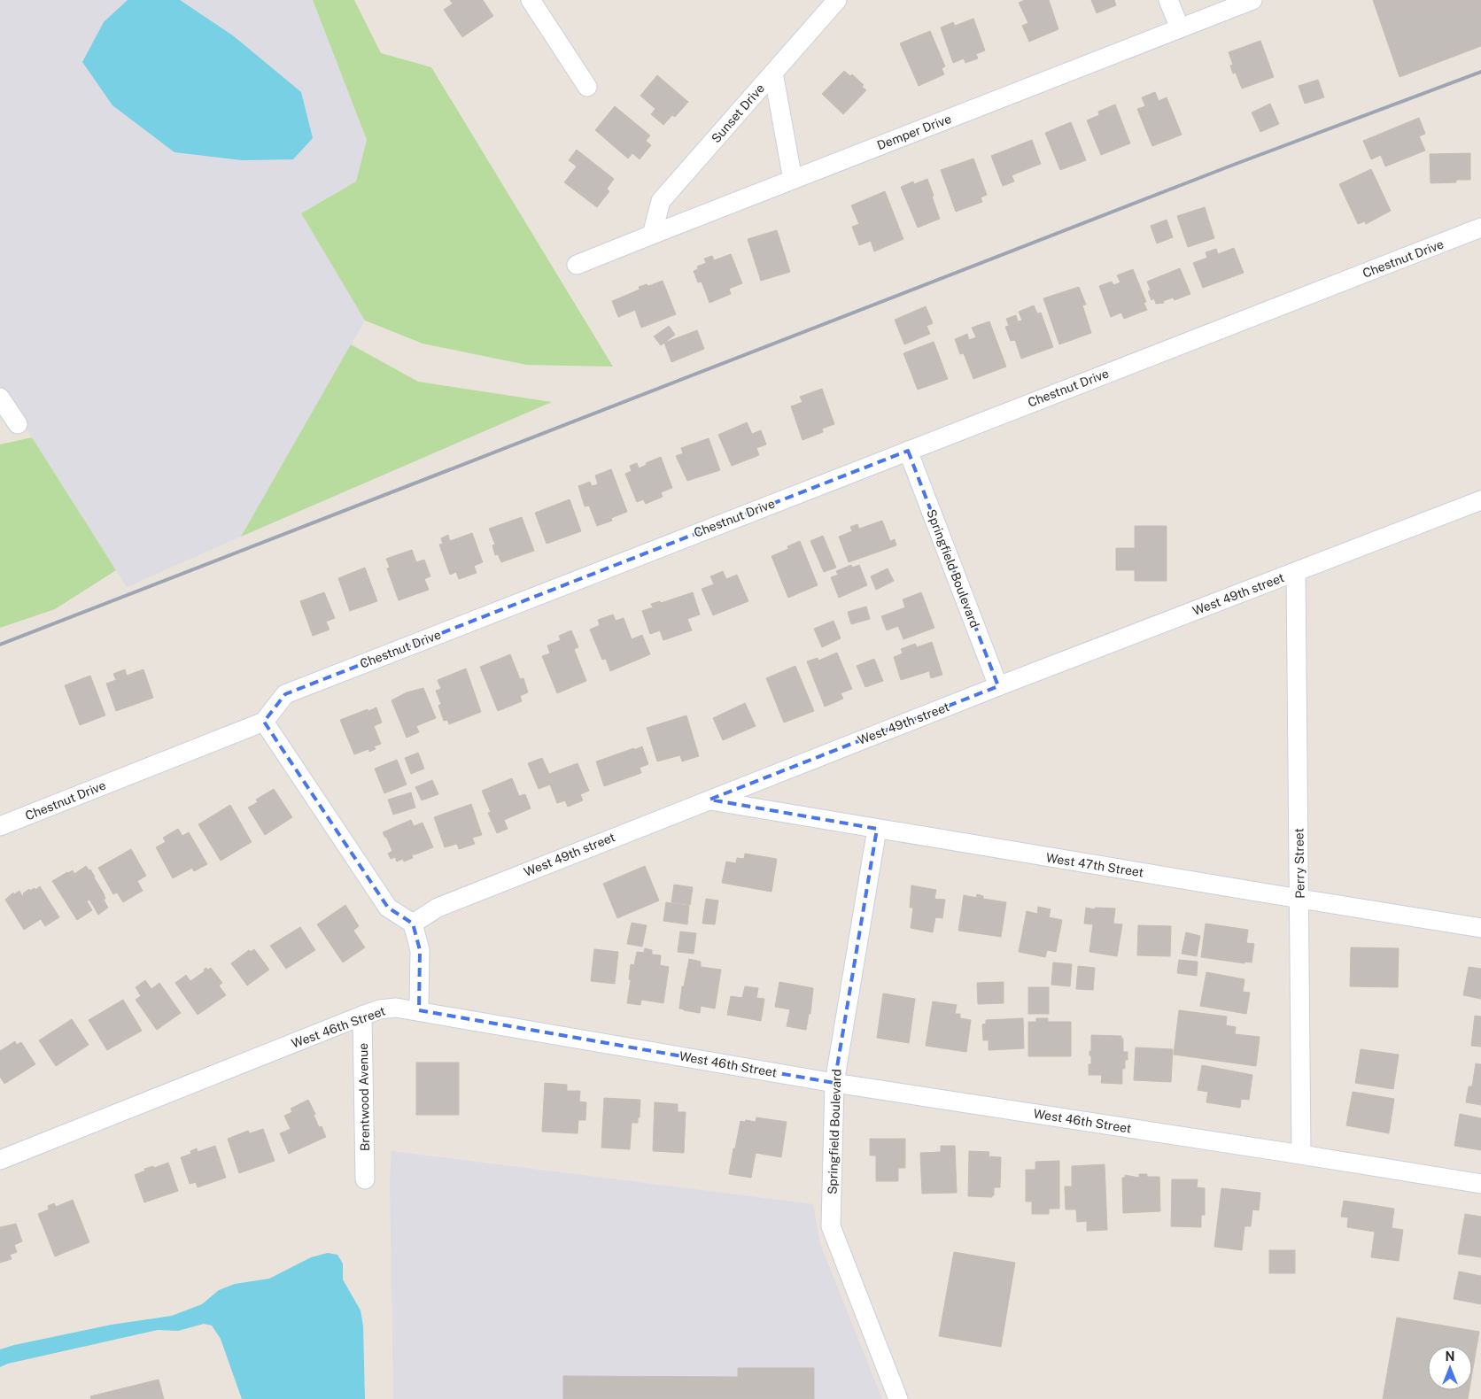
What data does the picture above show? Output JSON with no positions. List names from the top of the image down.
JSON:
{
  "streets": {
    "street": [
      "Sunset Drive",
      "Demper Drive",
      "Chestnut Drive",
      "Springfield Boulevard",
      "West 49th street",
      "Perry Street",
      "West 47th Street",
      "West 46th Street",
      "Brentwood Avenue"
    ]
  },
  "crossings": [
    ["Sunset Drive", "Demper Drive"],
    ["Chestnut Drive", "Springfield Boulevard"],
    ["Springfield Boulevard", "West 49th street"],
    ["Springfield Boulevard", "West 47th Street"],
    ["Springfield Boulevard", "West 46th Street"],
    ["West 49th street", "Perry Street"],
    ["West 49th street", "West 47th Street"],
    ["Perry Street", "West 47th Street"],
    ["Perry Street", "West 46th Street"],
    ["West 46th Street", "Brentwood Avenue"]
  ],
  "north": "top"
}
